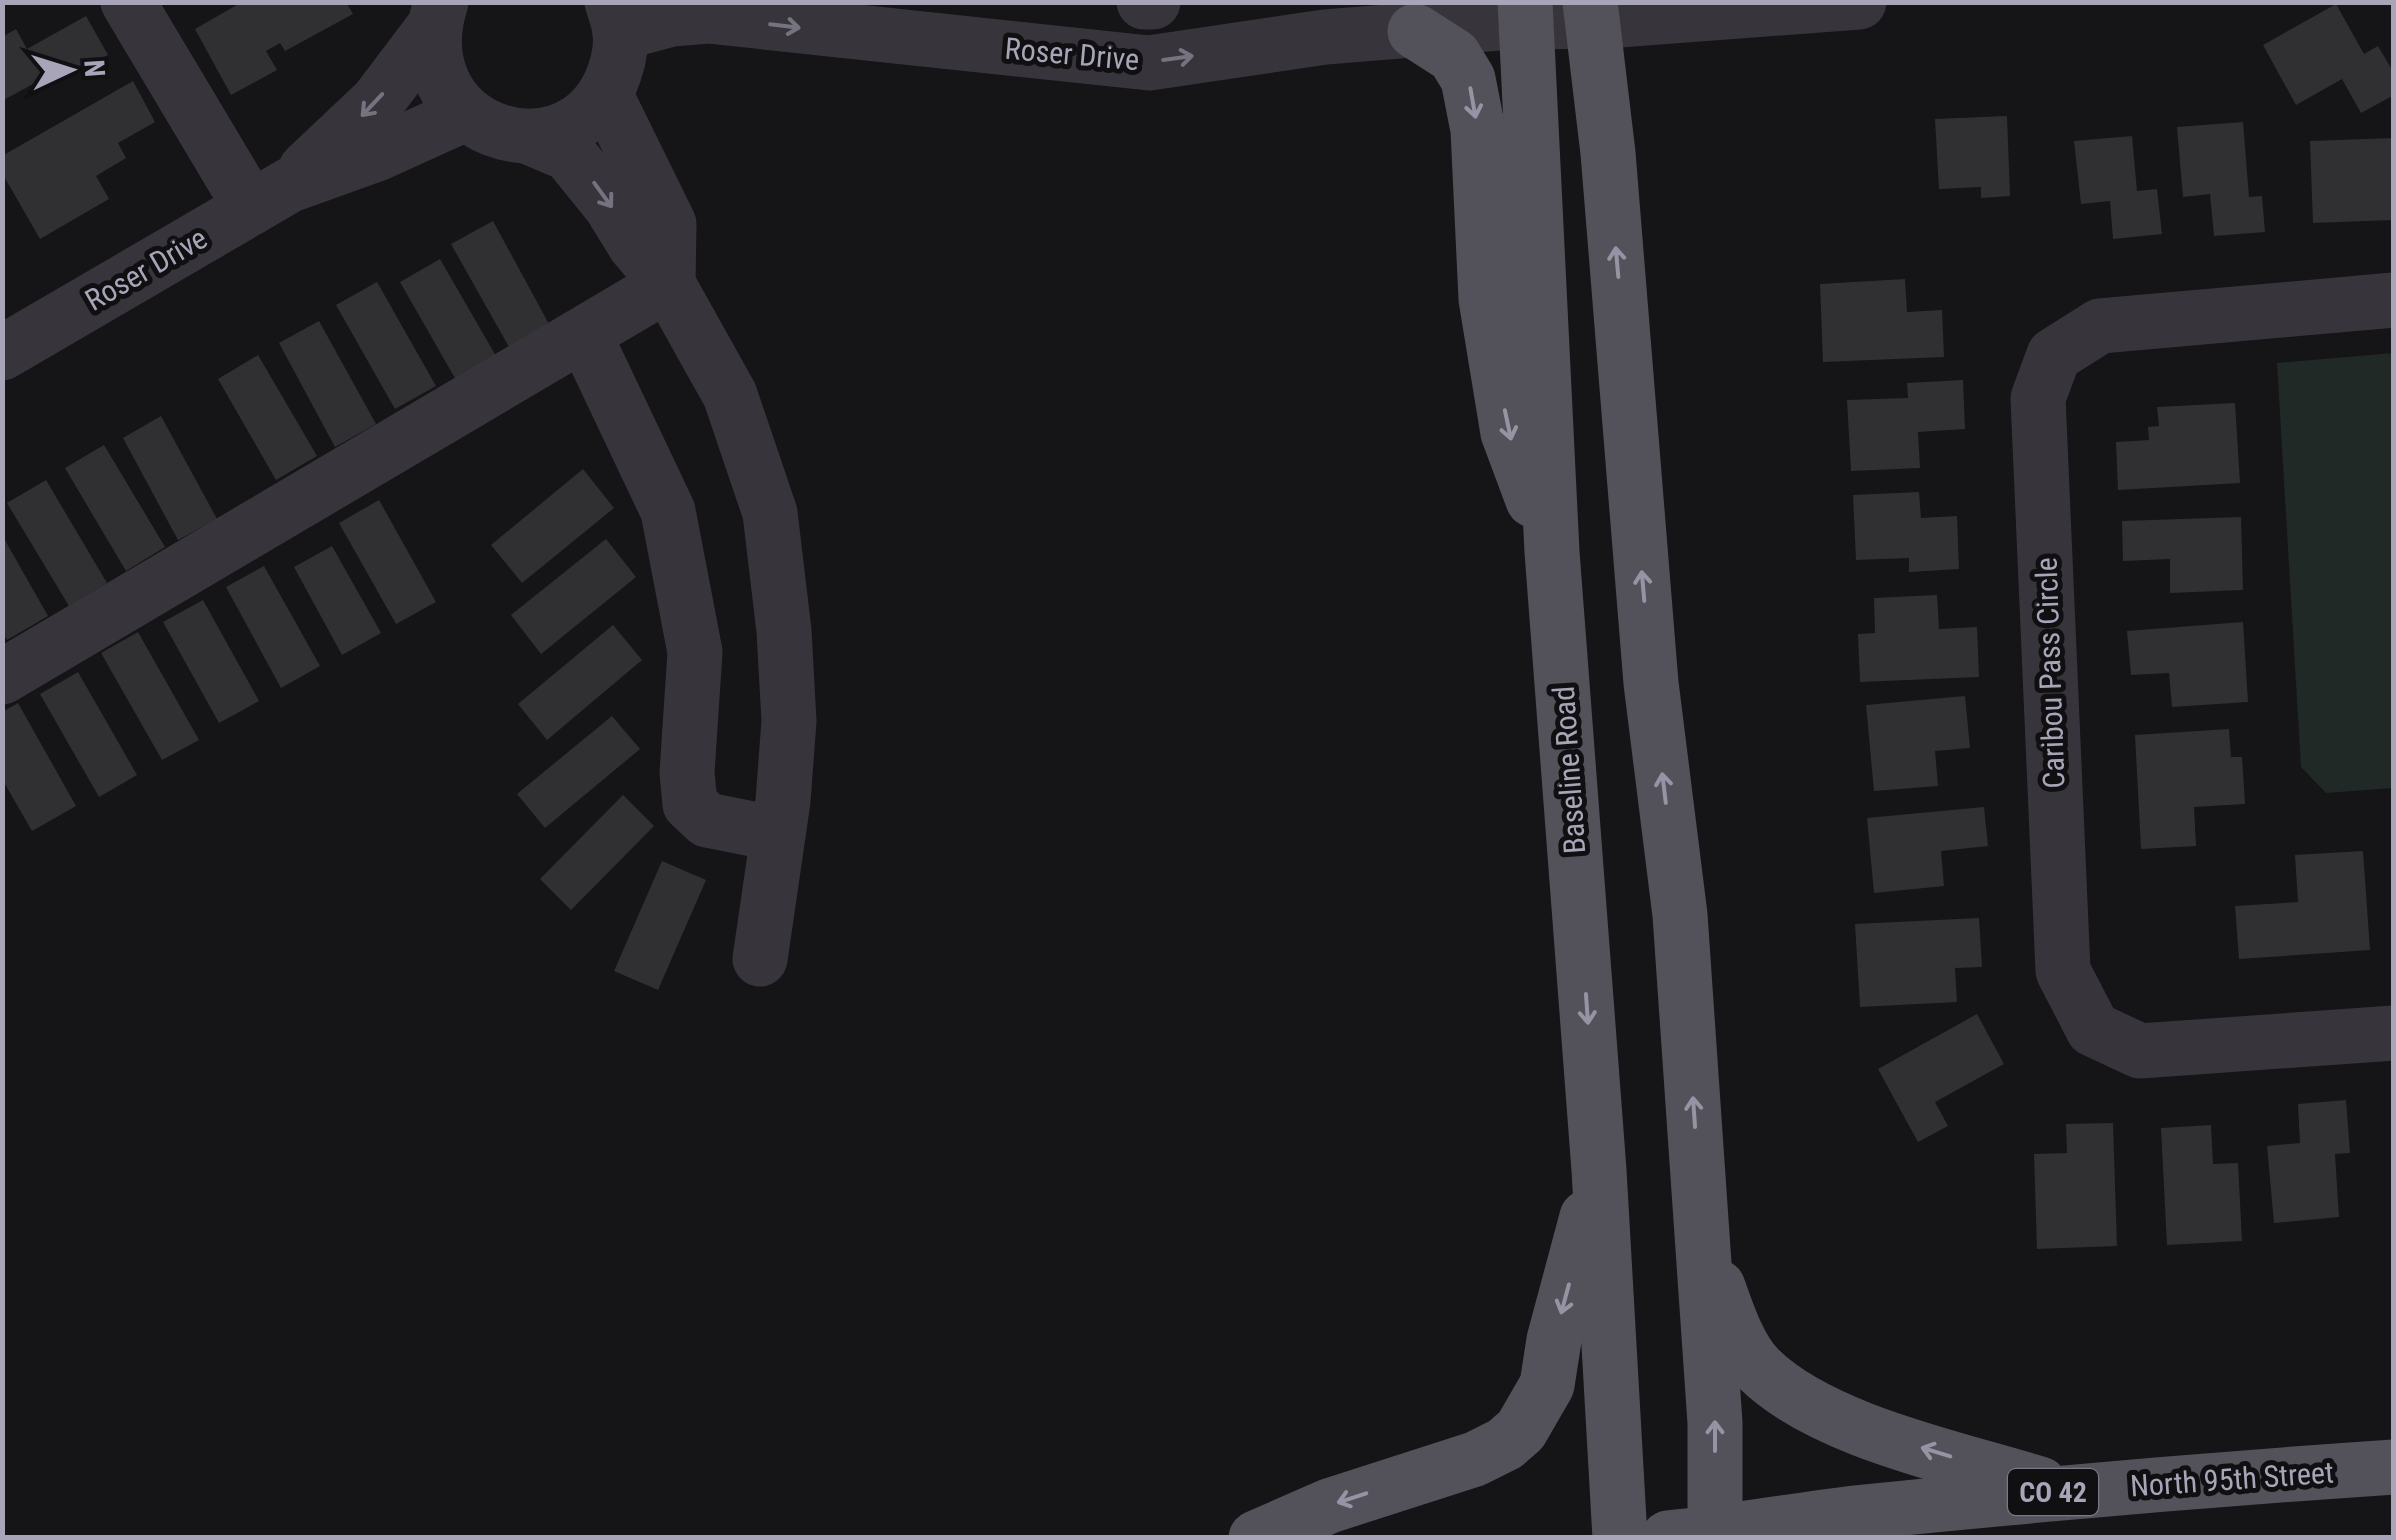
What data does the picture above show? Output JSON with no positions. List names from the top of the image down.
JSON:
{
  "streets": {
    "main road": ["Baseline Road", "North 95th Street", "CO 42"],
    "street": ["Roser Drive", "Caribou Pass Circle"]
  },
  "crossings": [
    ["Roser Drive", "Baseline Road"]
  ],
  "north": "right"
}
